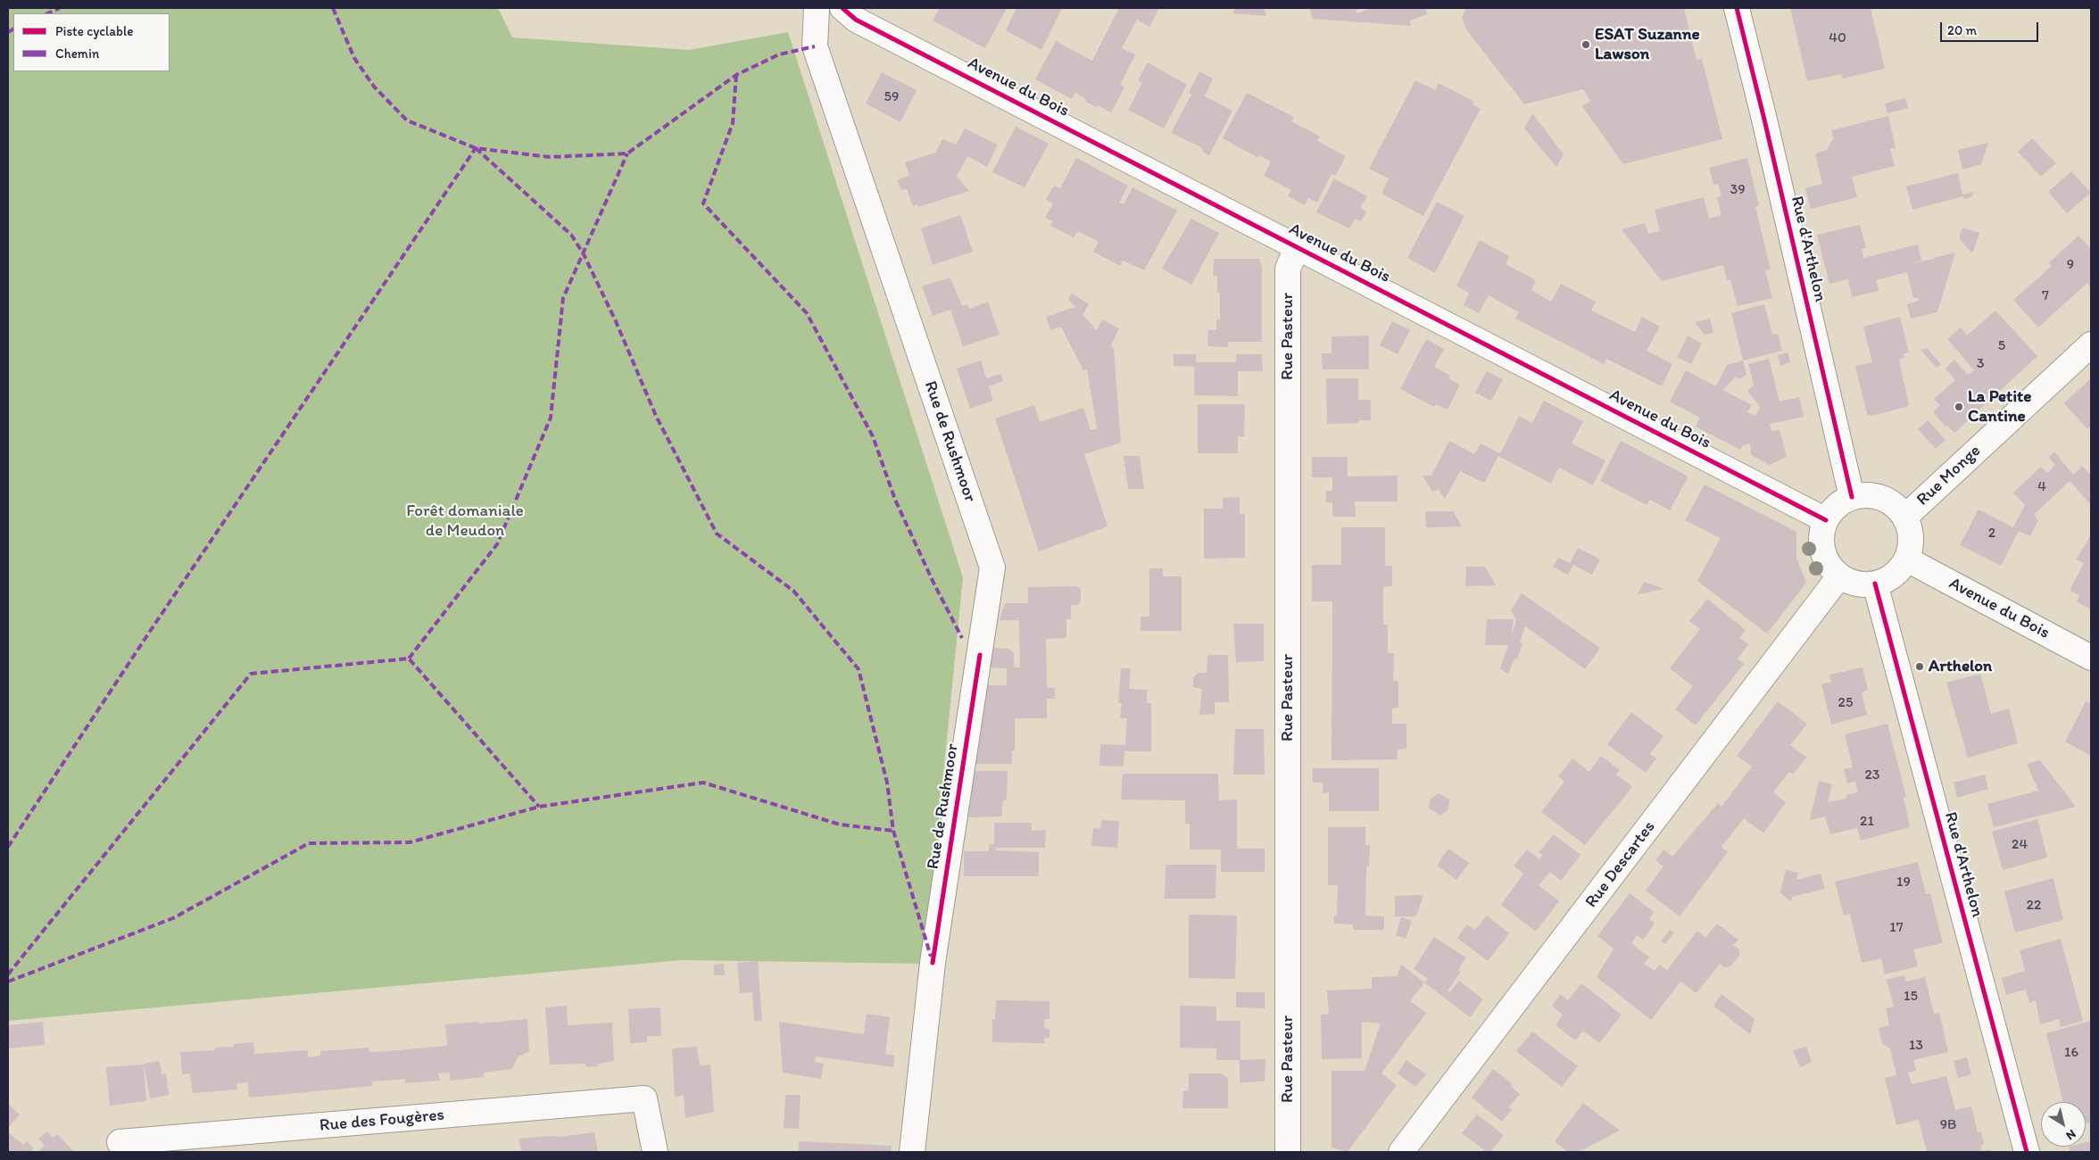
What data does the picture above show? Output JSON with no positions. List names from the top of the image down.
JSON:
{
  "streets": {
    "street": [
      "Avenue du Bois",
      "Rue d'Arthelon",
      "Rue Pasteur",
      "Rue de Rushmoor",
      "Rue Monge",
      "Rue Descartes",
      "Rue des Fougères"
    ]
  },
  "crossings": [
    ["Avenue du Bois", "Rue d'Arthelon"],
    ["Avenue du Bois", "Rue Pasteur"],
    ["Avenue du Bois", "Rue Monge"],
    ["Avenue du Bois", "Rue Descartes"],
    ["Rue d'Arthelon", "Rue Monge"],
    ["Rue d'Arthelon", "Rue Descartes"],
    ["Rue Monge", "Rue Descartes"]
  ],
  "parks": ["Forêt domaniale de Meudon"],
  "places": ["ESAT Suzanne Lawson", "La Petite Cantine", "Arthelon"],
  "house_numbers": [
    "40",
    "59",
    "39",
    "9",
    "7",
    "5",
    "3",
    "4",
    "2",
    "25",
    "23",
    "21",
    "24",
    "19",
    "22",
    "17",
    "15",
    "13",
    "16",
    "9B"
  ],
  "legend": ["Piste cyclable", "Chemin"],
  "scale_bar": "20 m",
  "north": "bottom right"
}
